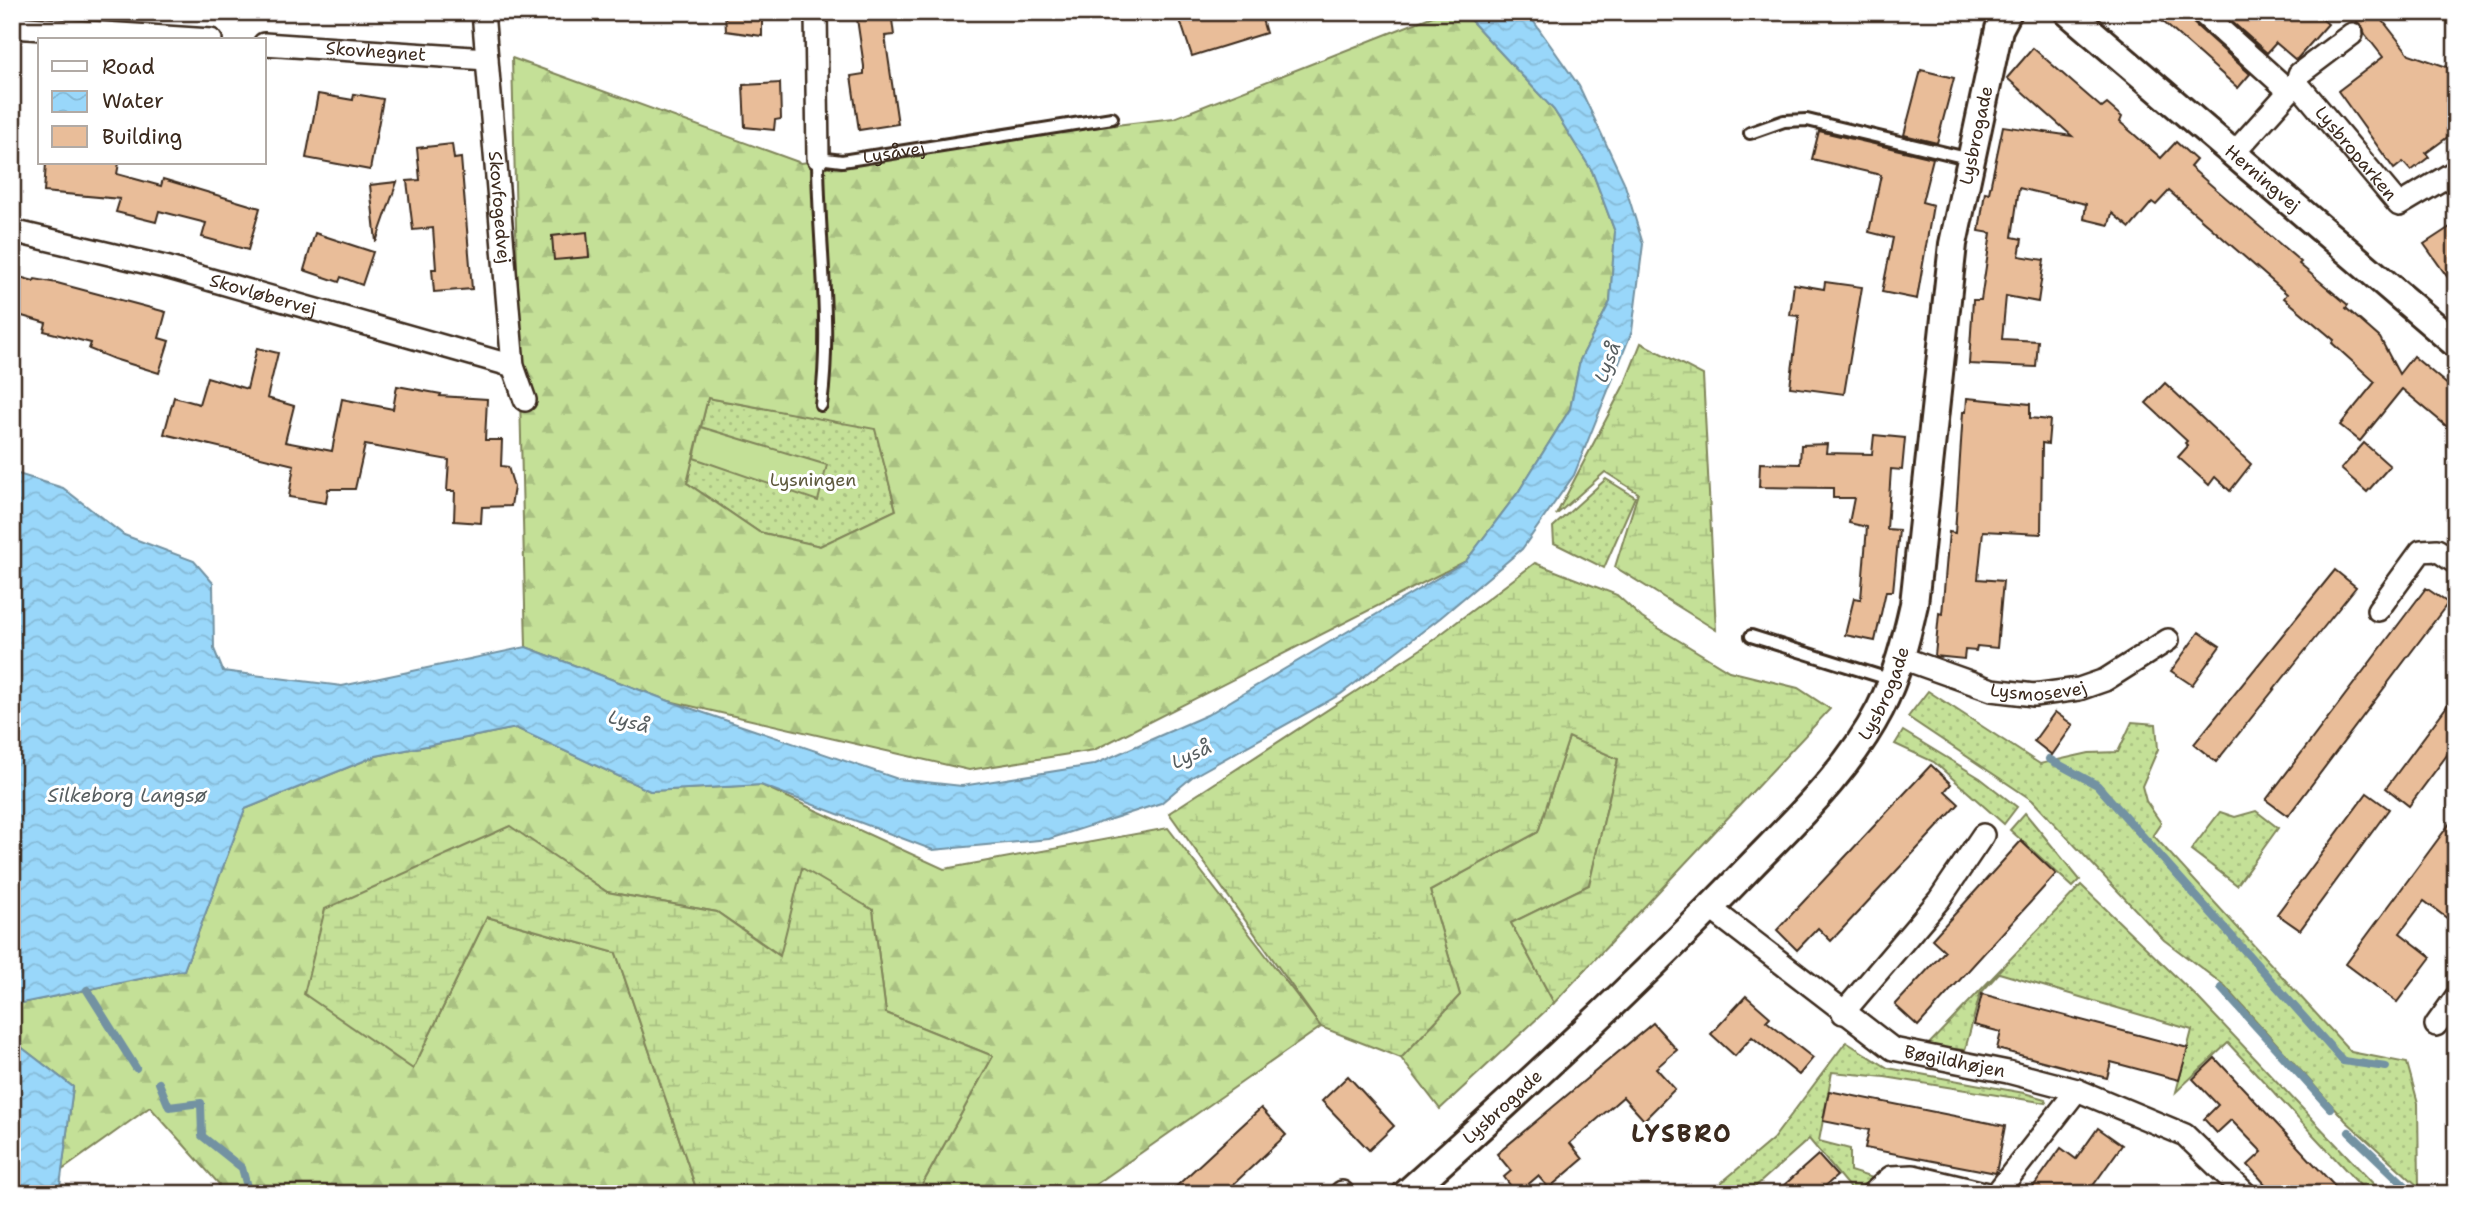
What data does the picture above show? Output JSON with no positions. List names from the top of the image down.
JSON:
{
  "streets": {
    "street": [
      "Skovhegnet",
      "Lysbrogade",
      "Lysbroparken",
      "Herningvej",
      "Skovfogedvej",
      "Skovløbervej",
      "Lysmosevej",
      "Bøgildhøjen"
    ],
    "lane": ["Lysåvej"]
  },
  "crossings": [
    ["Skovhegnet", "Skovfogedvej"],
    ["Lysbrogade", "Lysmosevej"],
    ["Lysbrogade", "Bøgildhøjen"],
    ["Skovfogedvej", "Skovløbervej"]
  ],
  "districts": ["LYSBRO"],
  "water": ["Lyså", "Silkeborg Langsø"],
  "parks": ["Lysningen"],
  "legend": ["Road", "Water", "Building"]
}
